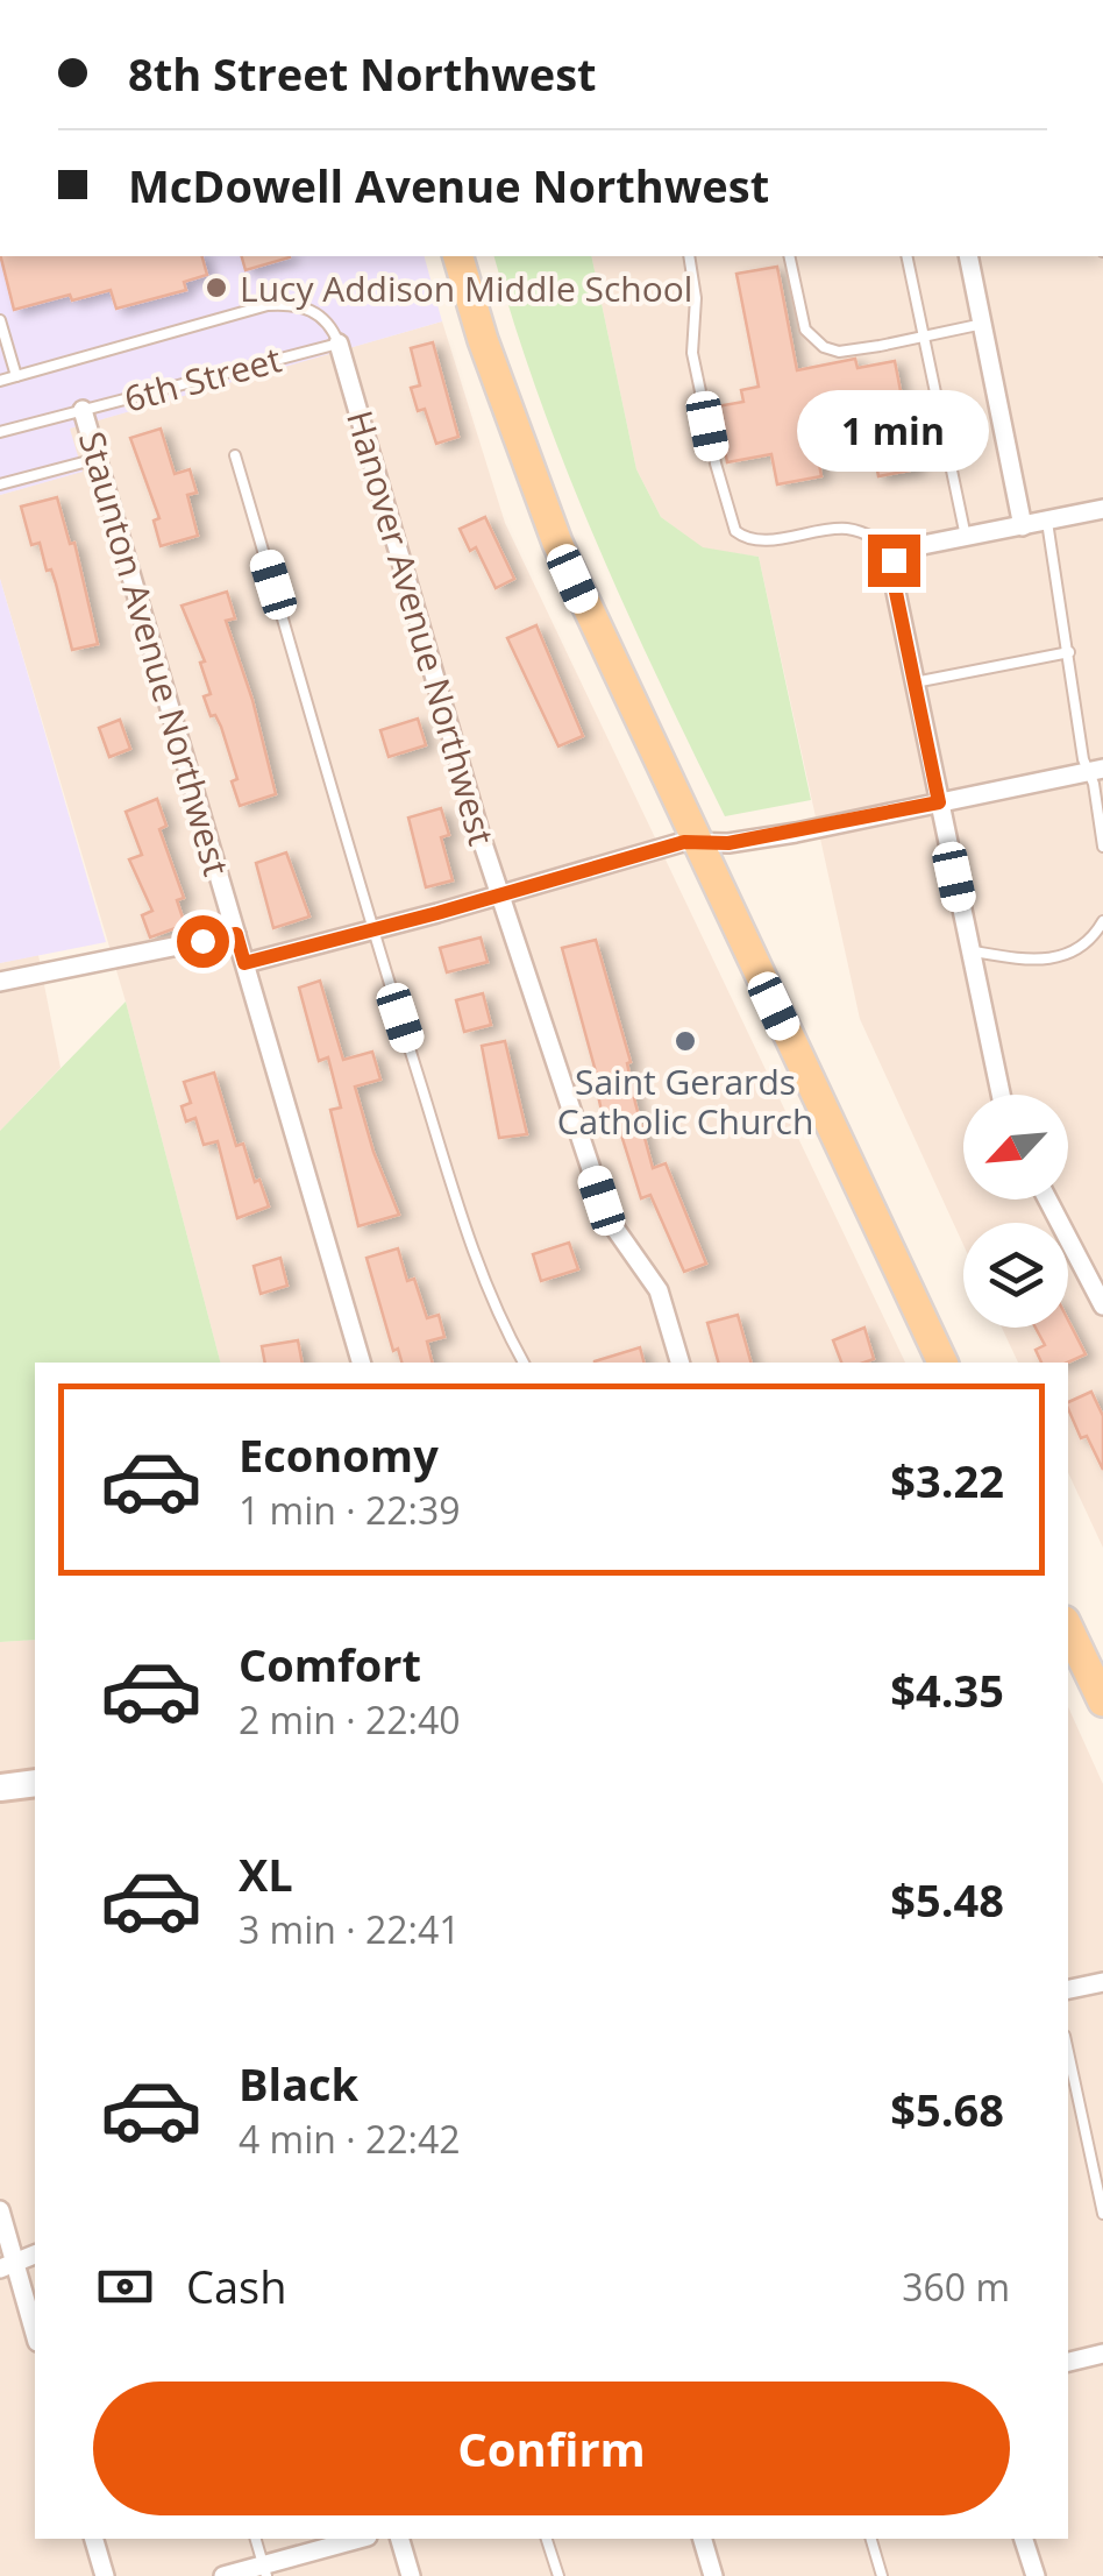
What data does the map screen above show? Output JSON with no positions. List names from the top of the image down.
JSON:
{
  "streets": {
    "street": ["Hanover Avenue Northwest", "Staunton Avenue Northwest"],
    "lane": ["6th Street"]
  },
  "crossings": [
    ["6th Street", "Hanover Avenue Northwest"],
    ["6th Street", "Staunton Avenue Northwest"]
  ],
  "places": ["Lucy Addison Middle School", "Saint Gerards Catholic Church"],
  "north": "bottom left",
  "page": {
    "banner": ["8th Street Northwest", "McDowell Avenue Northwest"],
    "bubble": "1 min",
    "list": [
      {
        "name": "Economy",
        "note": "1 min · 22:39",
        "value": "$3.22"
      },
      {
        "name": "Comfort",
        "note": "2 min · 22:40",
        "value": "$4.35"
      },
      {
        "name": "XL",
        "note": "3 min · 22:41",
        "value": "$5.48"
      },
      {
        "name": "Black",
        "note": "4 min · 22:42",
        "value": "$5.68"
      }
    ],
    "pay": ["Cash", "360 m"],
    "buttons": "Confirm"
  }
}
